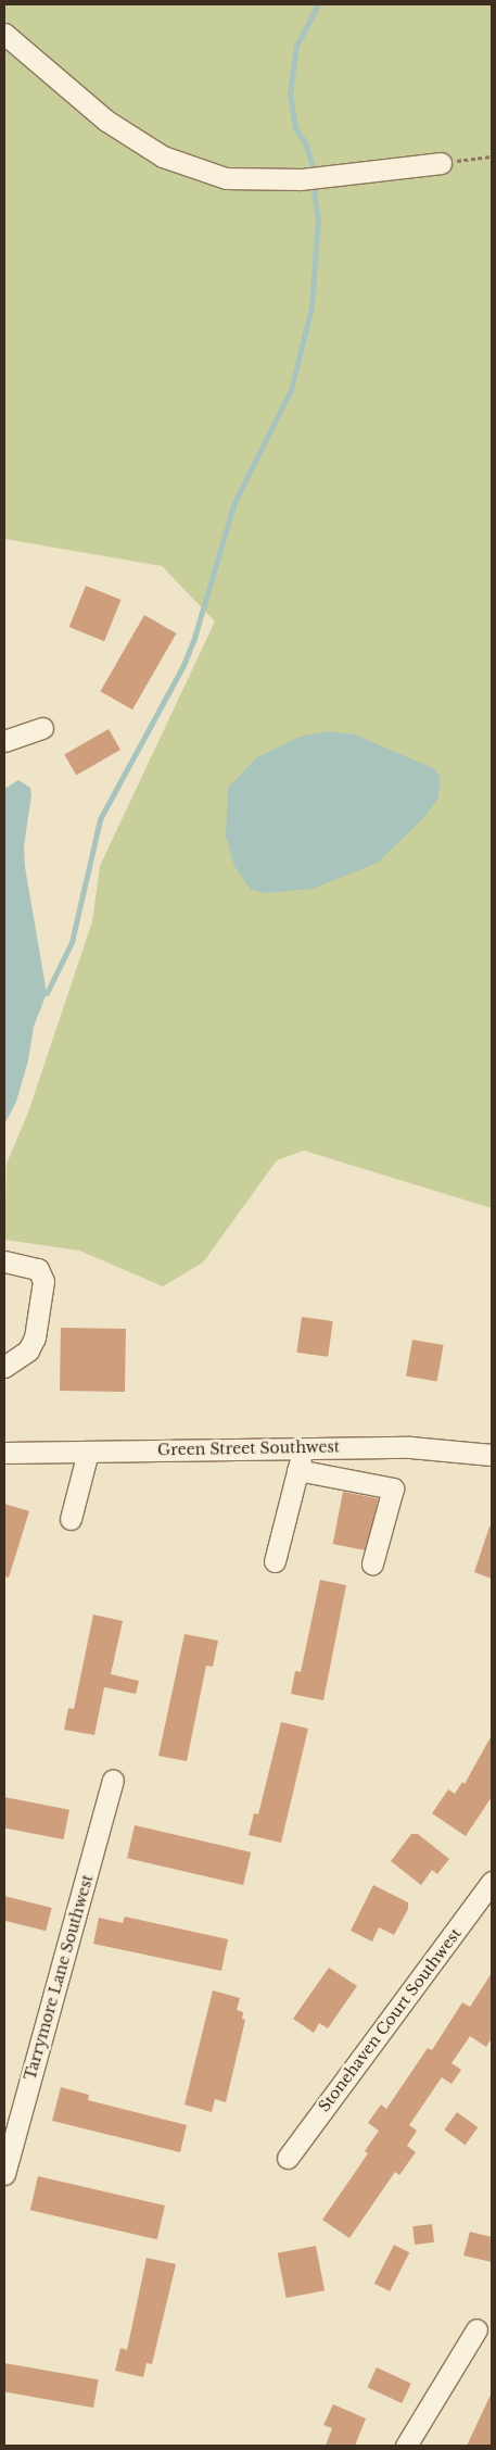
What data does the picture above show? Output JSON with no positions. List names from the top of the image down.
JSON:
{
  "streets": {
    "street": ["Green Street Southwest", "Tarrymore Lane Southwest", "Stonehaven Court Southwest"]
  }
}
